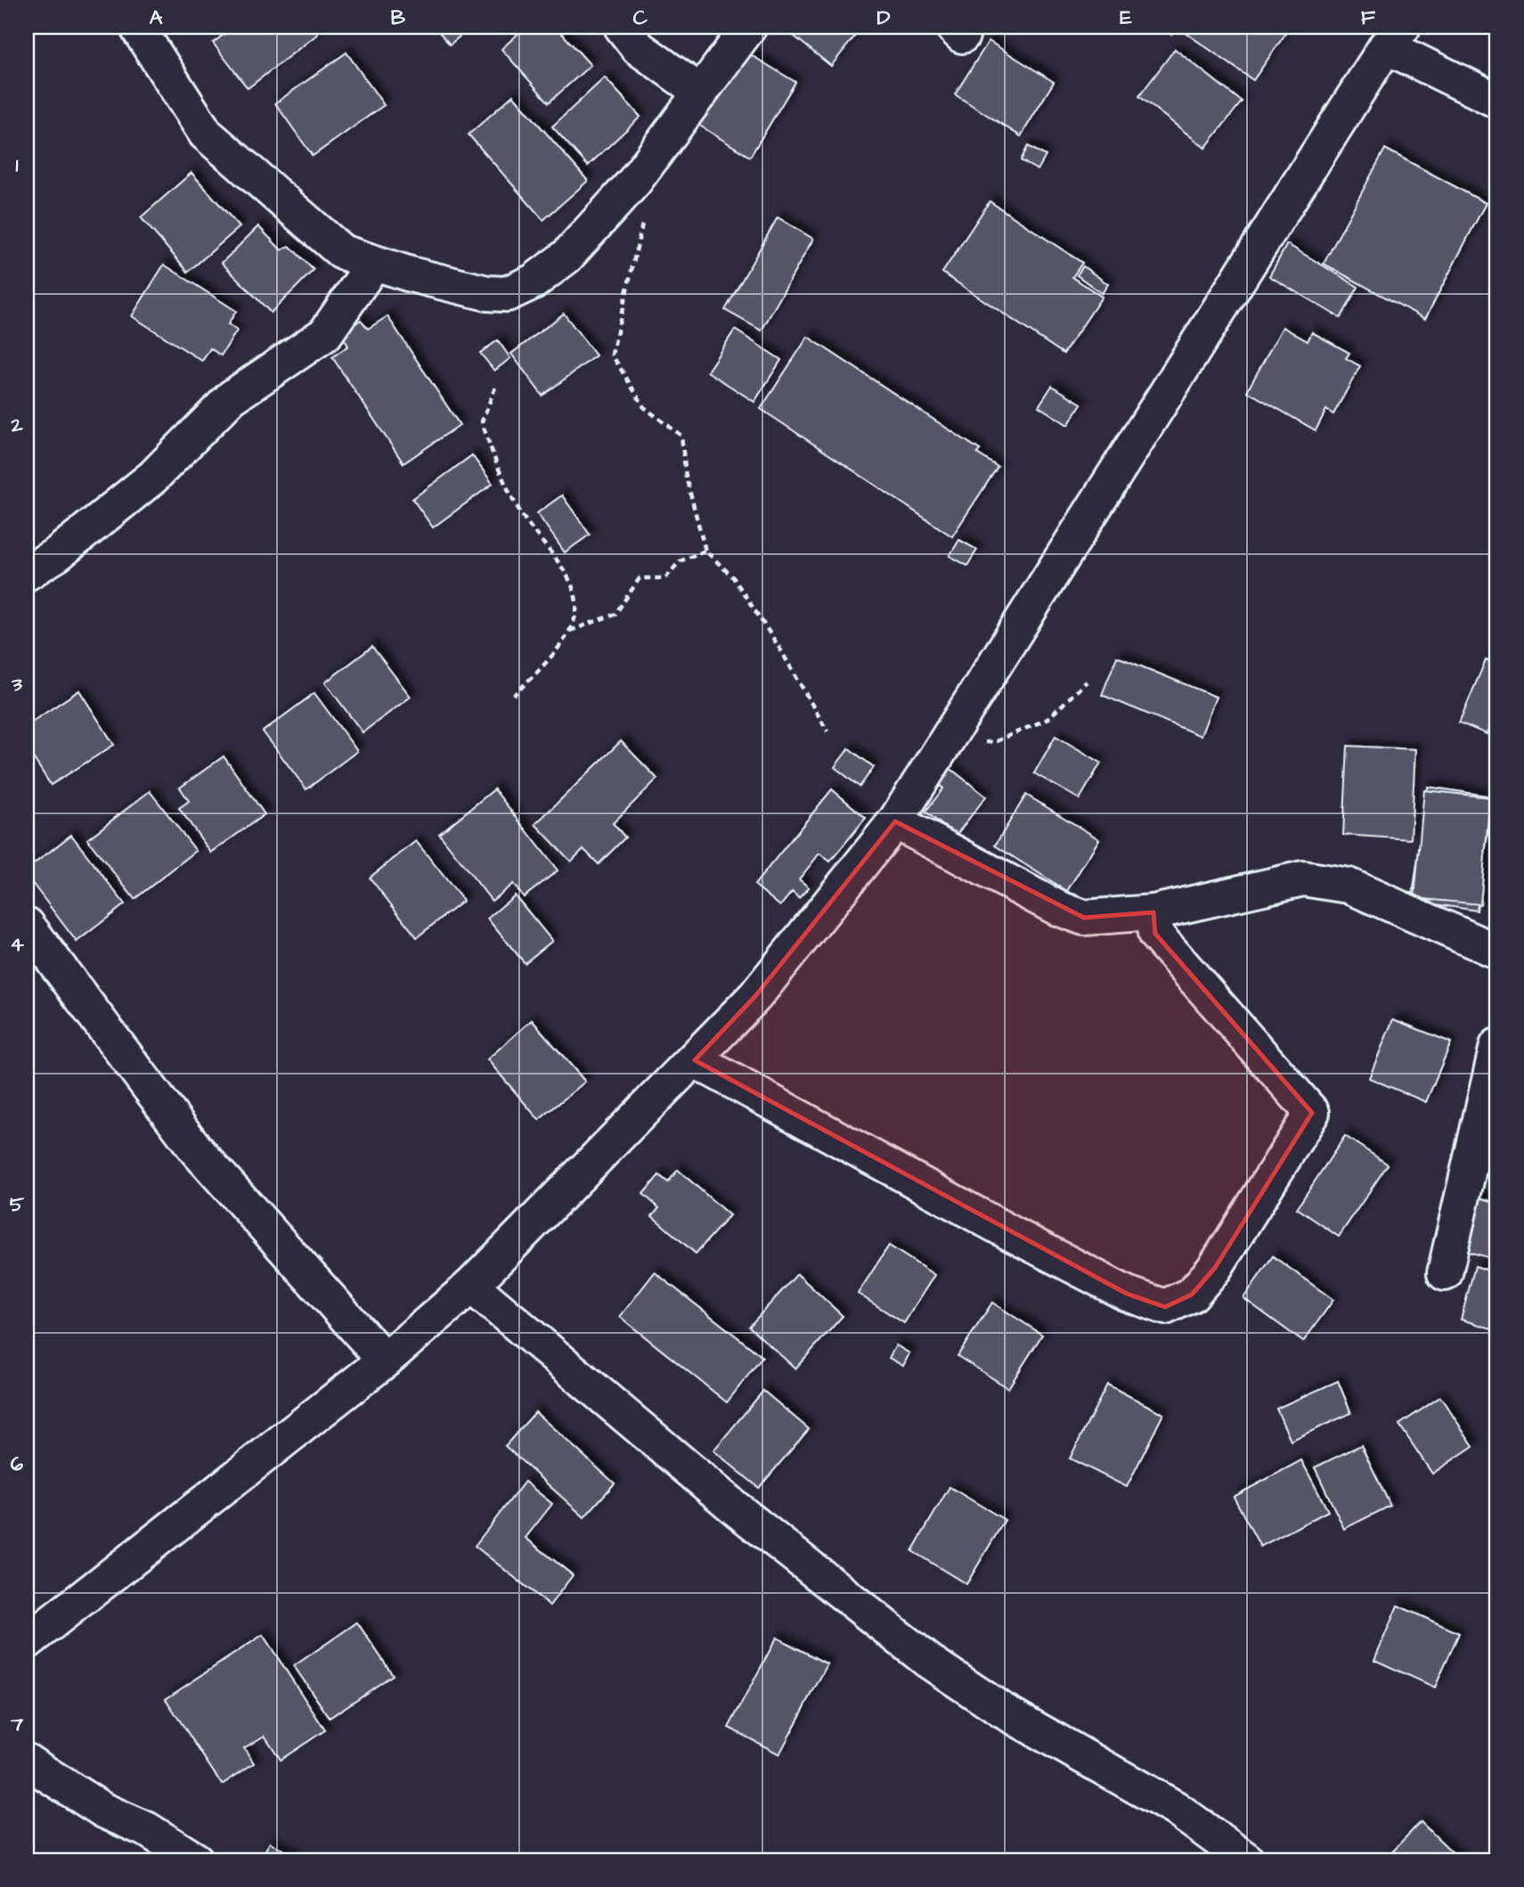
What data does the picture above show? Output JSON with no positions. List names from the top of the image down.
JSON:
{
  "grid": {
    "columns": [
      "A",
      "B",
      "C",
      "D",
      "E",
      "F"
    ],
    "rows": [
      "1",
      "2",
      "3",
      "4",
      "5",
      "6",
      "7"
    ]
  }
}
